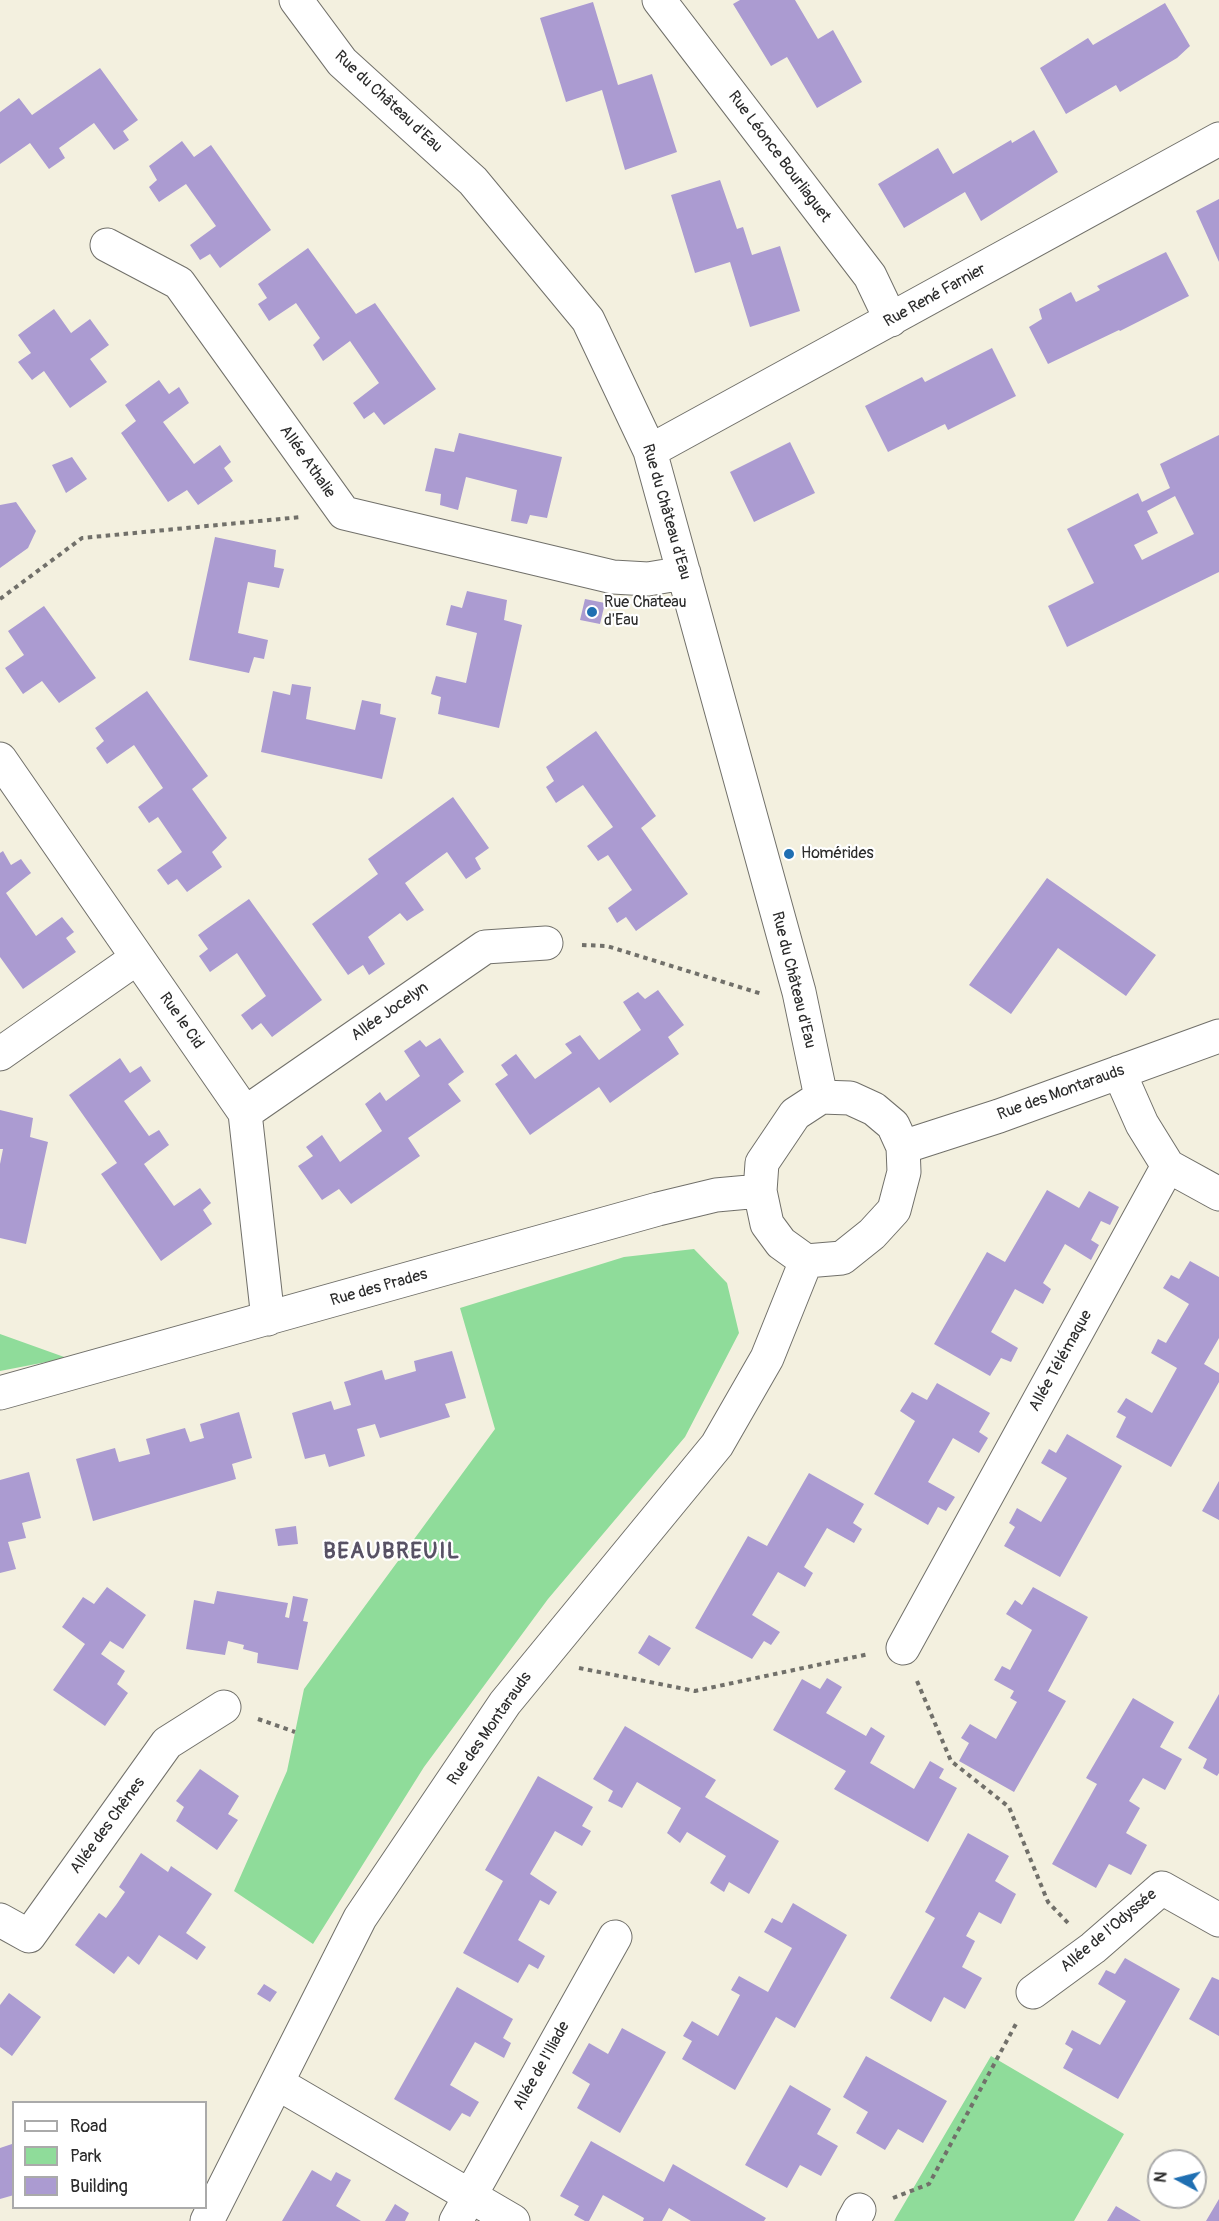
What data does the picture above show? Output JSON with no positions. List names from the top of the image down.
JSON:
{
  "streets": {
    "street": [
      "Rue du Château d'Eau",
      "Rue Léonce Bourliaguet",
      "Rue René Farnier",
      "Allée Athalie",
      "Allée Jocelyn",
      "Rue le Cid",
      "Rue des Montarauds",
      "Rue des Prades",
      "Allée Télémaque",
      "Allée des Chênes",
      "Allée de l'Odyssée",
      "Allée de l'Iliade"
    ]
  },
  "crossings": [
    ["Rue du Château d'Eau", "Rue René Farnier"],
    ["Rue du Château d'Eau", "Allée Athalie"],
    ["Rue du Château d'Eau", "Rue des Montarauds"],
    ["Rue du Château d'Eau", "Rue des Prades"],
    ["Rue Léonce Bourliaguet", "Rue René Farnier"],
    ["Allée Jocelyn", "Rue le Cid"],
    ["Rue le Cid", "Rue des Prades"],
    ["Rue des Montarauds", "Rue des Prades"]
  ],
  "districts": ["BEAUBREUIL"],
  "places": ["Rue Chateau d'Eau", "Homérides"],
  "legend": ["Road", "Park", "Building"],
  "north": "left"
}
